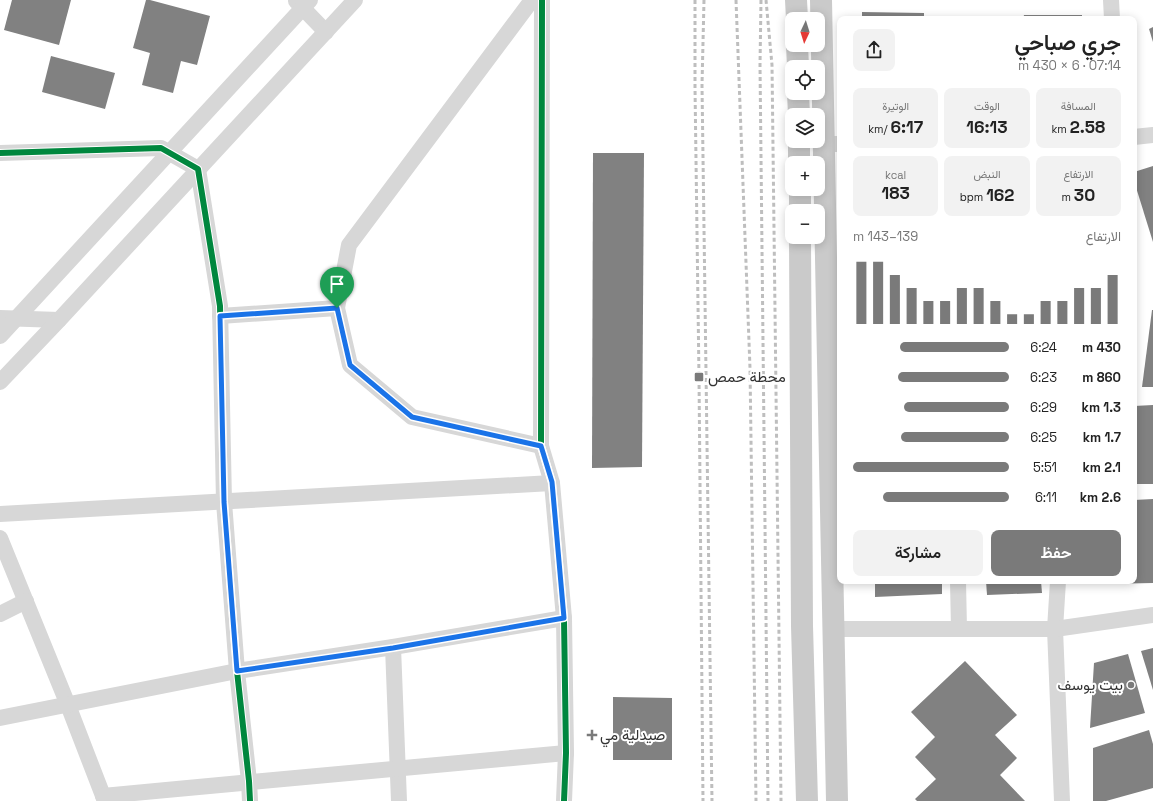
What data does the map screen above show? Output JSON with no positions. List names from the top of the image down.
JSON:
{
  "places": {
    "transit": ["محطة حمص"],
    "other": ["بيت يوسف"],
    "health": ["صيدلية مي"]
  },
  "north": "bottom",
  "page": {
    "map_buttons": ["+", "−"],
    "heading": ["جري صباحي", "07:14 · 6 × 430 m"],
    "stats": [
      ["المسافة", "2.58 km"],
      ["الوقت", "16:13"],
      ["الوتيرة", "6:17 /km"],
      ["الارتفاع", "30 m"],
      ["النبض", "162 bpm"],
      ["kcal", "183"]
    ],
    "chart": ["الارتفاع", "139–143 m"],
    "list": [
      {
        "name": "430 m",
        "note": "6:24"
      },
      {
        "name": "860 m",
        "note": "6:23"
      },
      {
        "name": "1.3 km",
        "note": "6:29"
      },
      {
        "name": "1.7 km",
        "note": "6:25"
      },
      {
        "name": "2.1 km",
        "note": "5:51"
      },
      {
        "name": "2.6 km",
        "note": "6:11"
      }
    ],
    "buttons": ["حفظ", "مشاركة"]
  }
}
